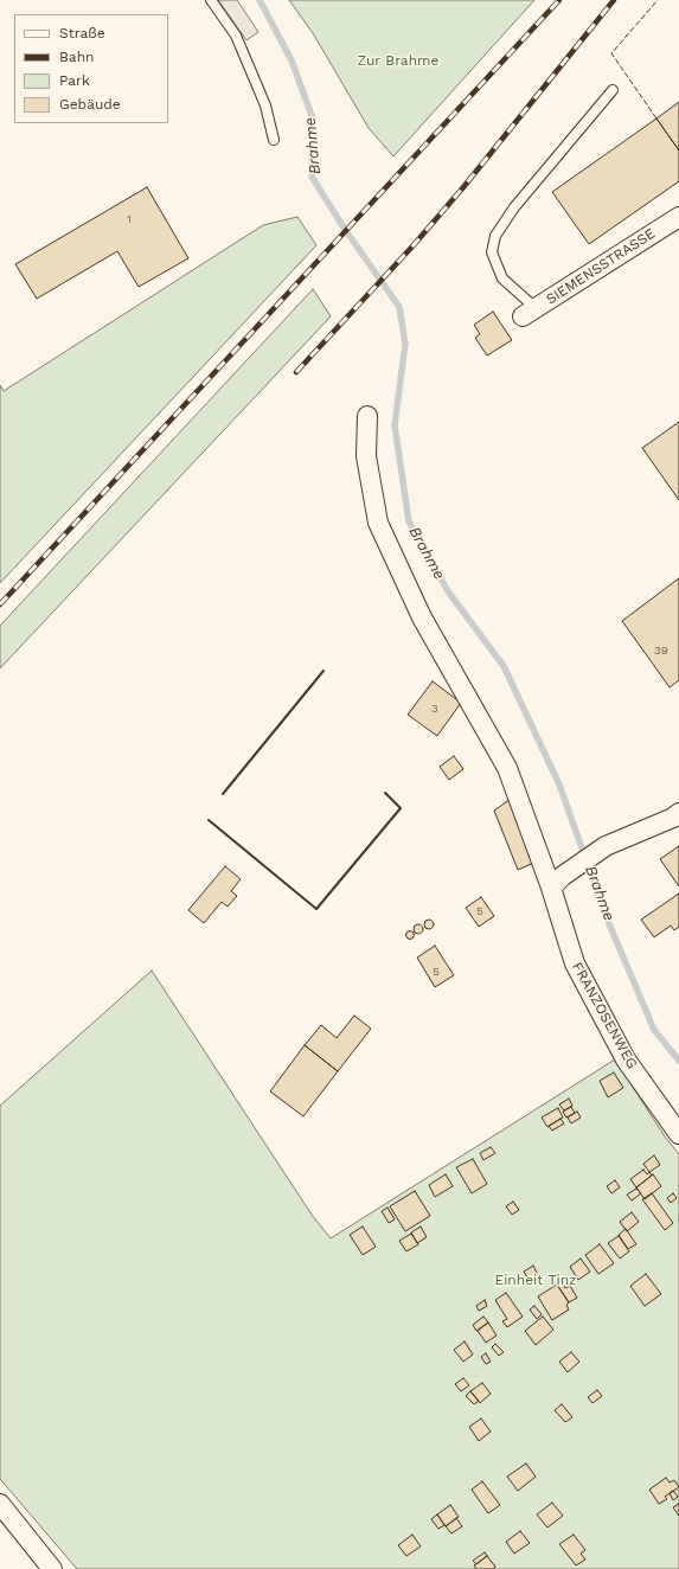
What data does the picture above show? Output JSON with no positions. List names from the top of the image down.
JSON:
{
  "streets": {
    "street": ["SIEMENSSTRASSE", "FRANZOSENWEG"]
  },
  "water": ["Brahme"],
  "parks": ["Zur Brahme", "Einheit Tinz"],
  "house_numbers": [
    "1",
    "39",
    "3",
    "5",
    "5"
  ],
  "legend": [
    "Straße",
    "Bahn",
    "Park",
    "Gebäude"
  ]
}
